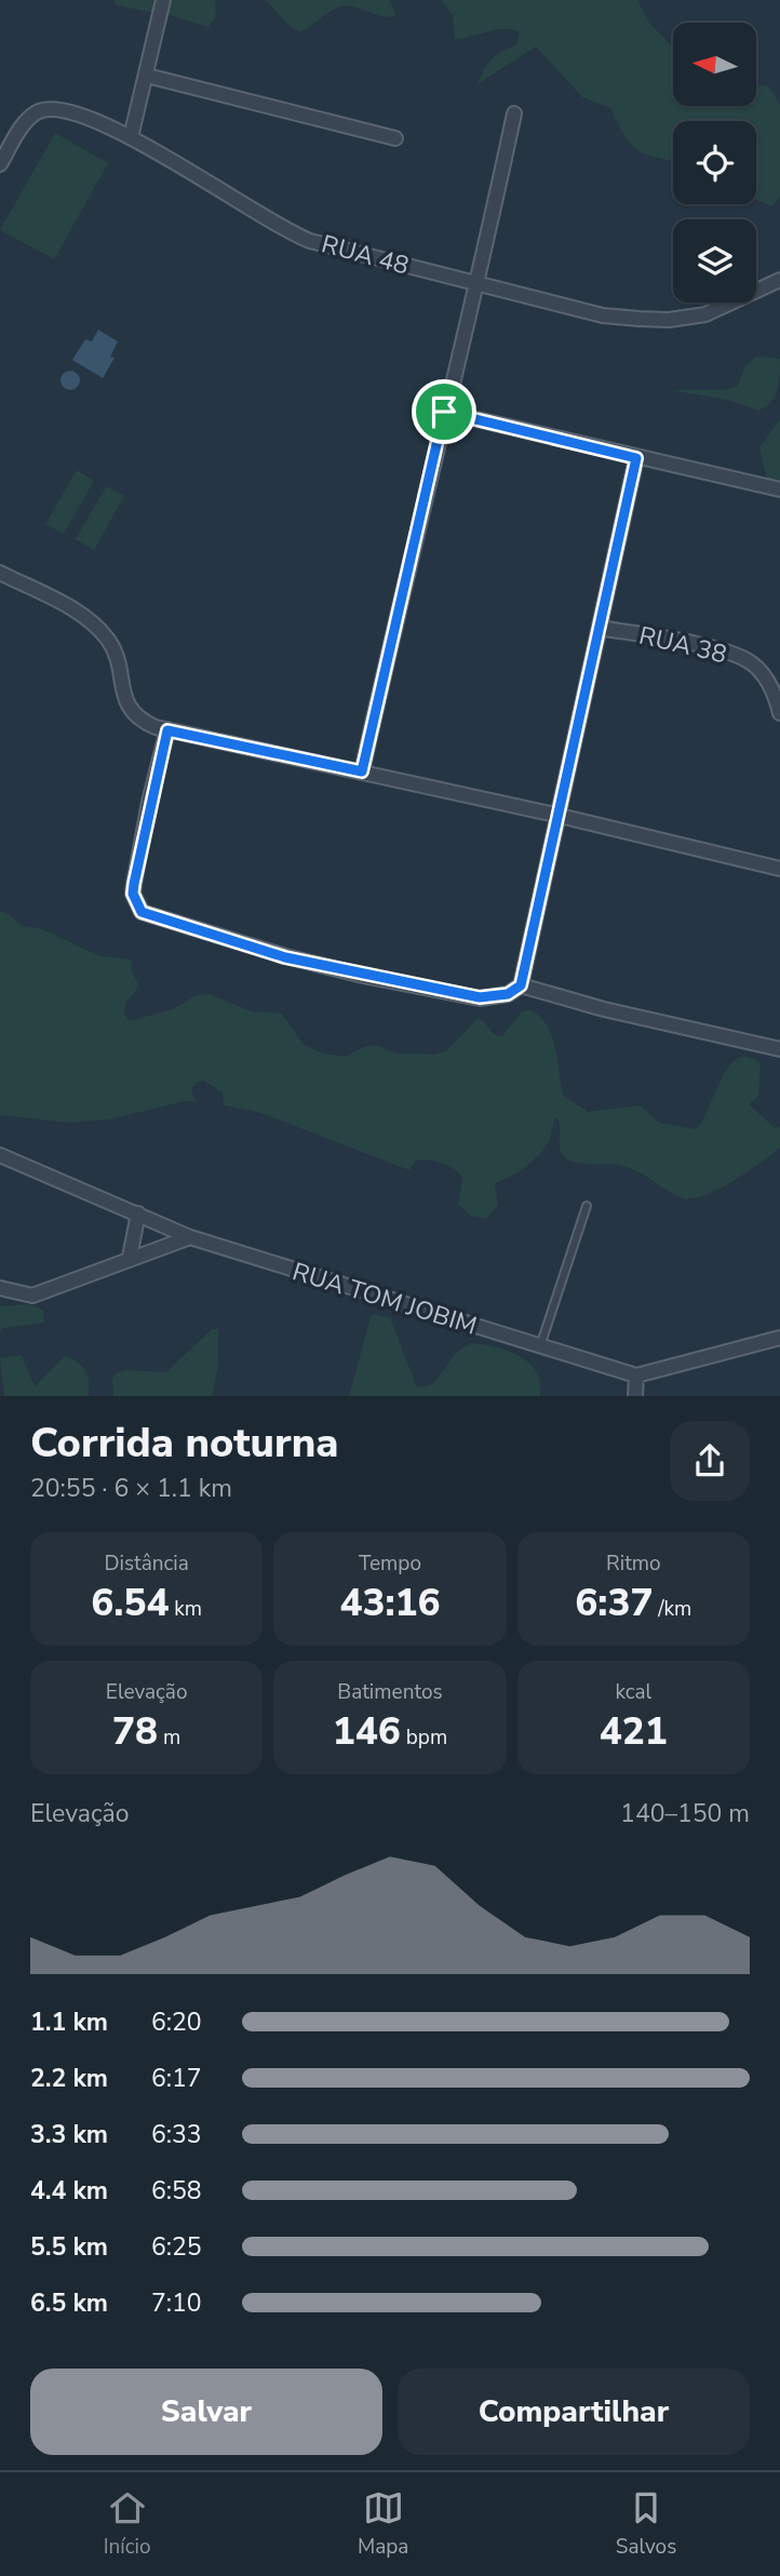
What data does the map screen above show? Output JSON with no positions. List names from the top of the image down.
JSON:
{
  "streets": {
    "street": ["RUA 48", "RUA 38", "RUA TOM JOBIM"]
  },
  "north": "left",
  "page": {
    "heading": ["Corrida noturna", "20:55 · 6 × 1.1 km"],
    "stats": [
      ["Distância", "6.54 km"],
      ["Tempo", "43:16"],
      ["Ritmo", "6:37 /km"],
      ["Elevação", "78 m"],
      ["Batimentos", "146 bpm"],
      ["kcal", "421"]
    ],
    "chart": ["Elevação", "140–150 m"],
    "list": [
      {
        "name": "1.1 km",
        "note": "6:20"
      },
      {
        "name": "2.2 km",
        "note": "6:17"
      },
      {
        "name": "3.3 km",
        "note": "6:33"
      },
      {
        "name": "4.4 km",
        "note": "6:58"
      },
      {
        "name": "5.5 km",
        "note": "6:25"
      },
      {
        "name": "6.5 km",
        "note": "7:10"
      }
    ],
    "buttons": ["Salvar", "Compartilhar"],
    "tabs": ["Início", "Mapa", "Salvos"]
  }
}
